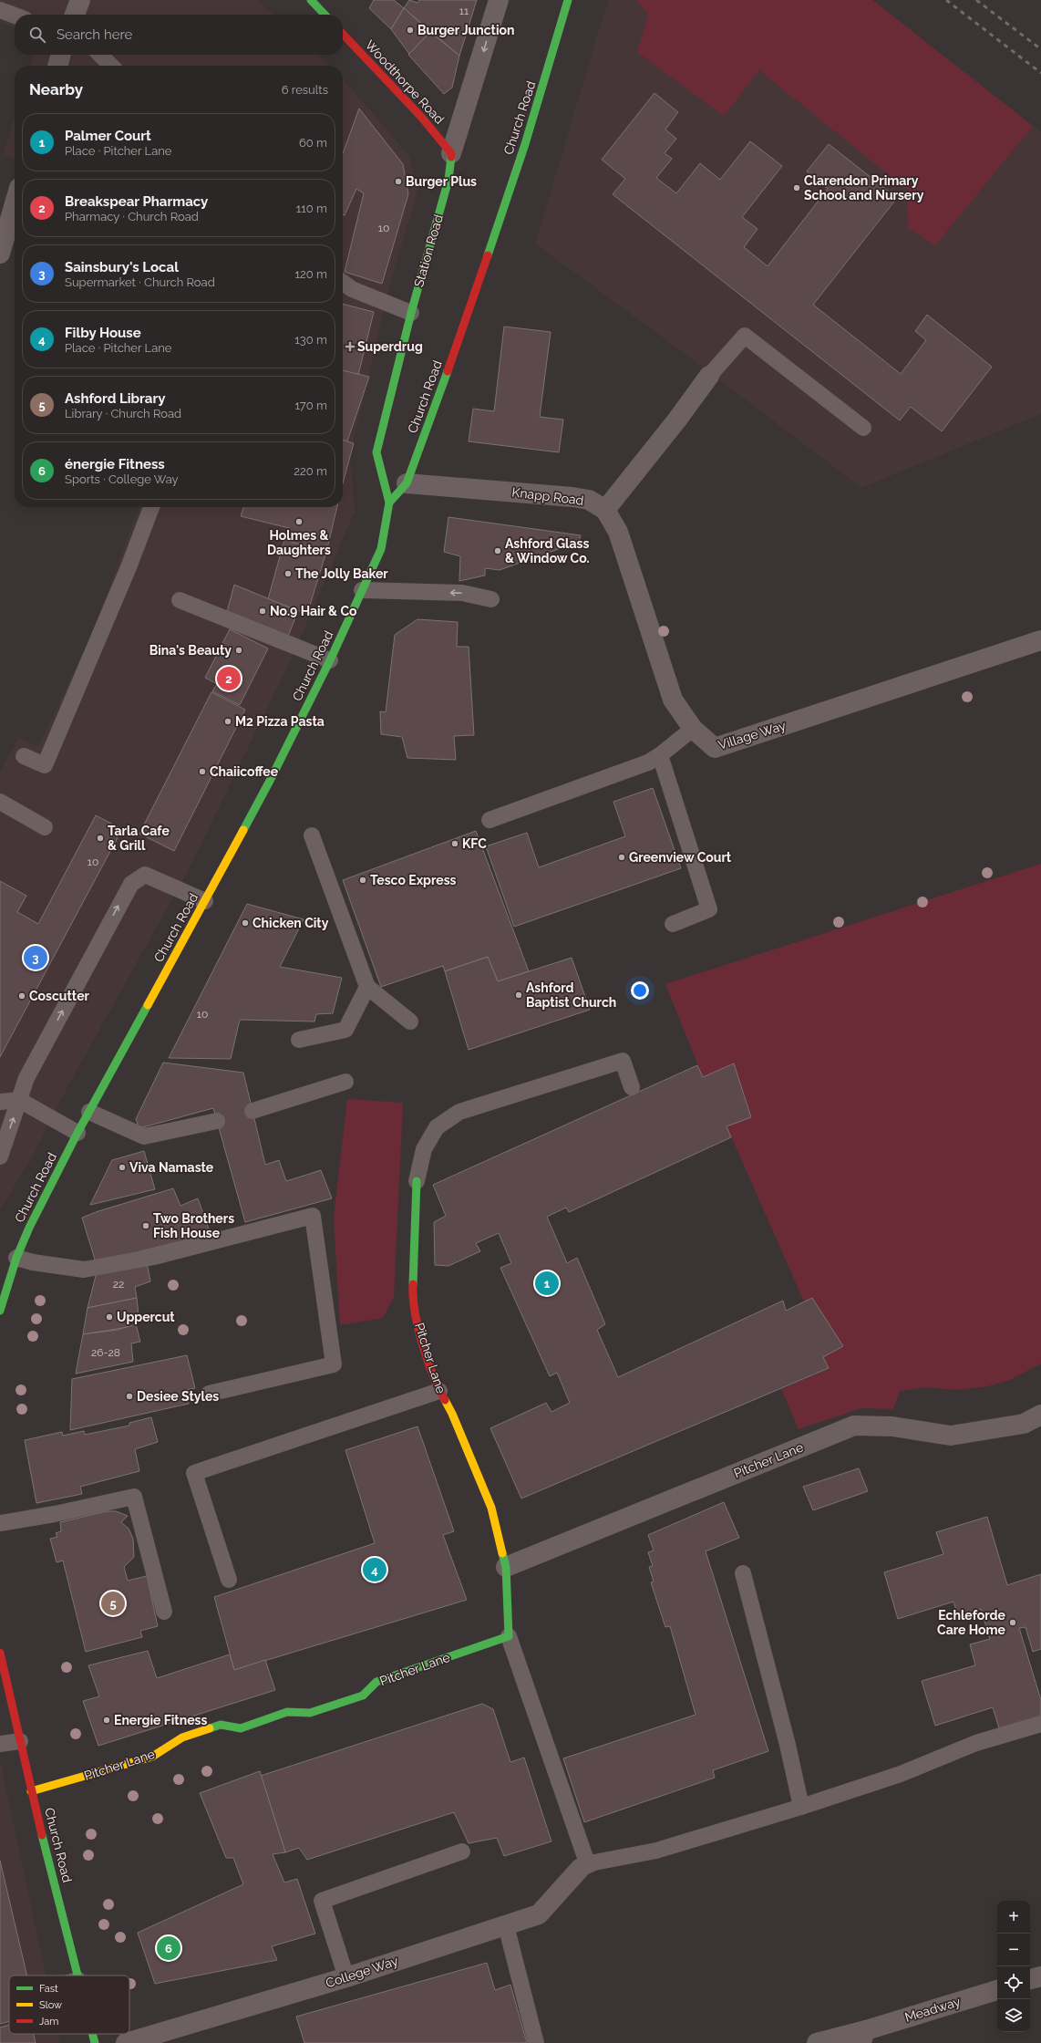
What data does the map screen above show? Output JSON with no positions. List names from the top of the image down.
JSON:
{
  "streets": {
    "main road": [
      "Woodthorpe Road",
      "Church Road",
      "Station Road",
      "Pitcher Lane"
    ],
    "street": [
      "Knapp Road",
      "Village Way",
      "College Way",
      "Meadway"
    ]
  },
  "crossings": [
    ["Woodthorpe Road", "Station Road"],
    ["Church Road", "Station Road"],
    ["Church Road", "Knapp Road"],
    ["Church Road", "Pitcher Lane"],
    ["Knapp Road", "Village Way"]
  ],
  "places": {
    "other": [
      "Burger Junction",
      "Burger Plus",
      "Clarendon Primary School and Nursery",
      "Holmes & Daughters",
      "Ashford Glass & Window Co.",
      "The Jolly Baker",
      "No.9 Hair & Co",
      "Bina's Beauty",
      "M2 Pizza Pasta",
      "Chaiicoffee",
      "Tarla Cafe & Grill",
      "KFC",
      "Greenview Court",
      "Tesco Express",
      "Chicken City",
      "Ashford Baptist Church",
      "Coscutter",
      "Viva Namaste",
      "Two Brothers Fish House",
      "Uppercut",
      "Desiee Styles",
      "Echleforde Care Home",
      "Energie Fitness"
    ],
    "health": ["Superdrug"]
  },
  "house_numbers": [
    "11",
    "10",
    "10",
    "10",
    "22",
    "26-28"
  ],
  "legend": ["Fast", "Slow", "Jam"],
  "page": {
    "search": "Search here",
    "heading": ["Nearby", "6 results"],
    "list": [
      {
        "mark": "1",
        "name": "Palmer Court",
        "note": "Place · Pitcher Lane",
        "value": "60 m"
      },
      {
        "mark": "2",
        "name": "Breakspear Pharmacy",
        "note": "Pharmacy · Church Road",
        "value": "110 m"
      },
      {
        "mark": "3",
        "name": "Sainsbury's Local",
        "note": "Supermarket · Church Road",
        "value": "120 m"
      },
      {
        "mark": "4",
        "name": "Filby House",
        "note": "Place · Pitcher Lane",
        "value": "130 m"
      },
      {
        "mark": "5",
        "name": "Ashford Library",
        "note": "Library · Church Road",
        "value": "170 m"
      },
      {
        "mark": "6",
        "name": "énergie Fitness",
        "note": "Sports · College Way",
        "value": "220 m"
      }
    ],
    "pins": [
      "2",
      "3",
      "1",
      "4",
      "5",
      "6"
    ],
    "map_buttons": ["+", "−"]
  }
}
